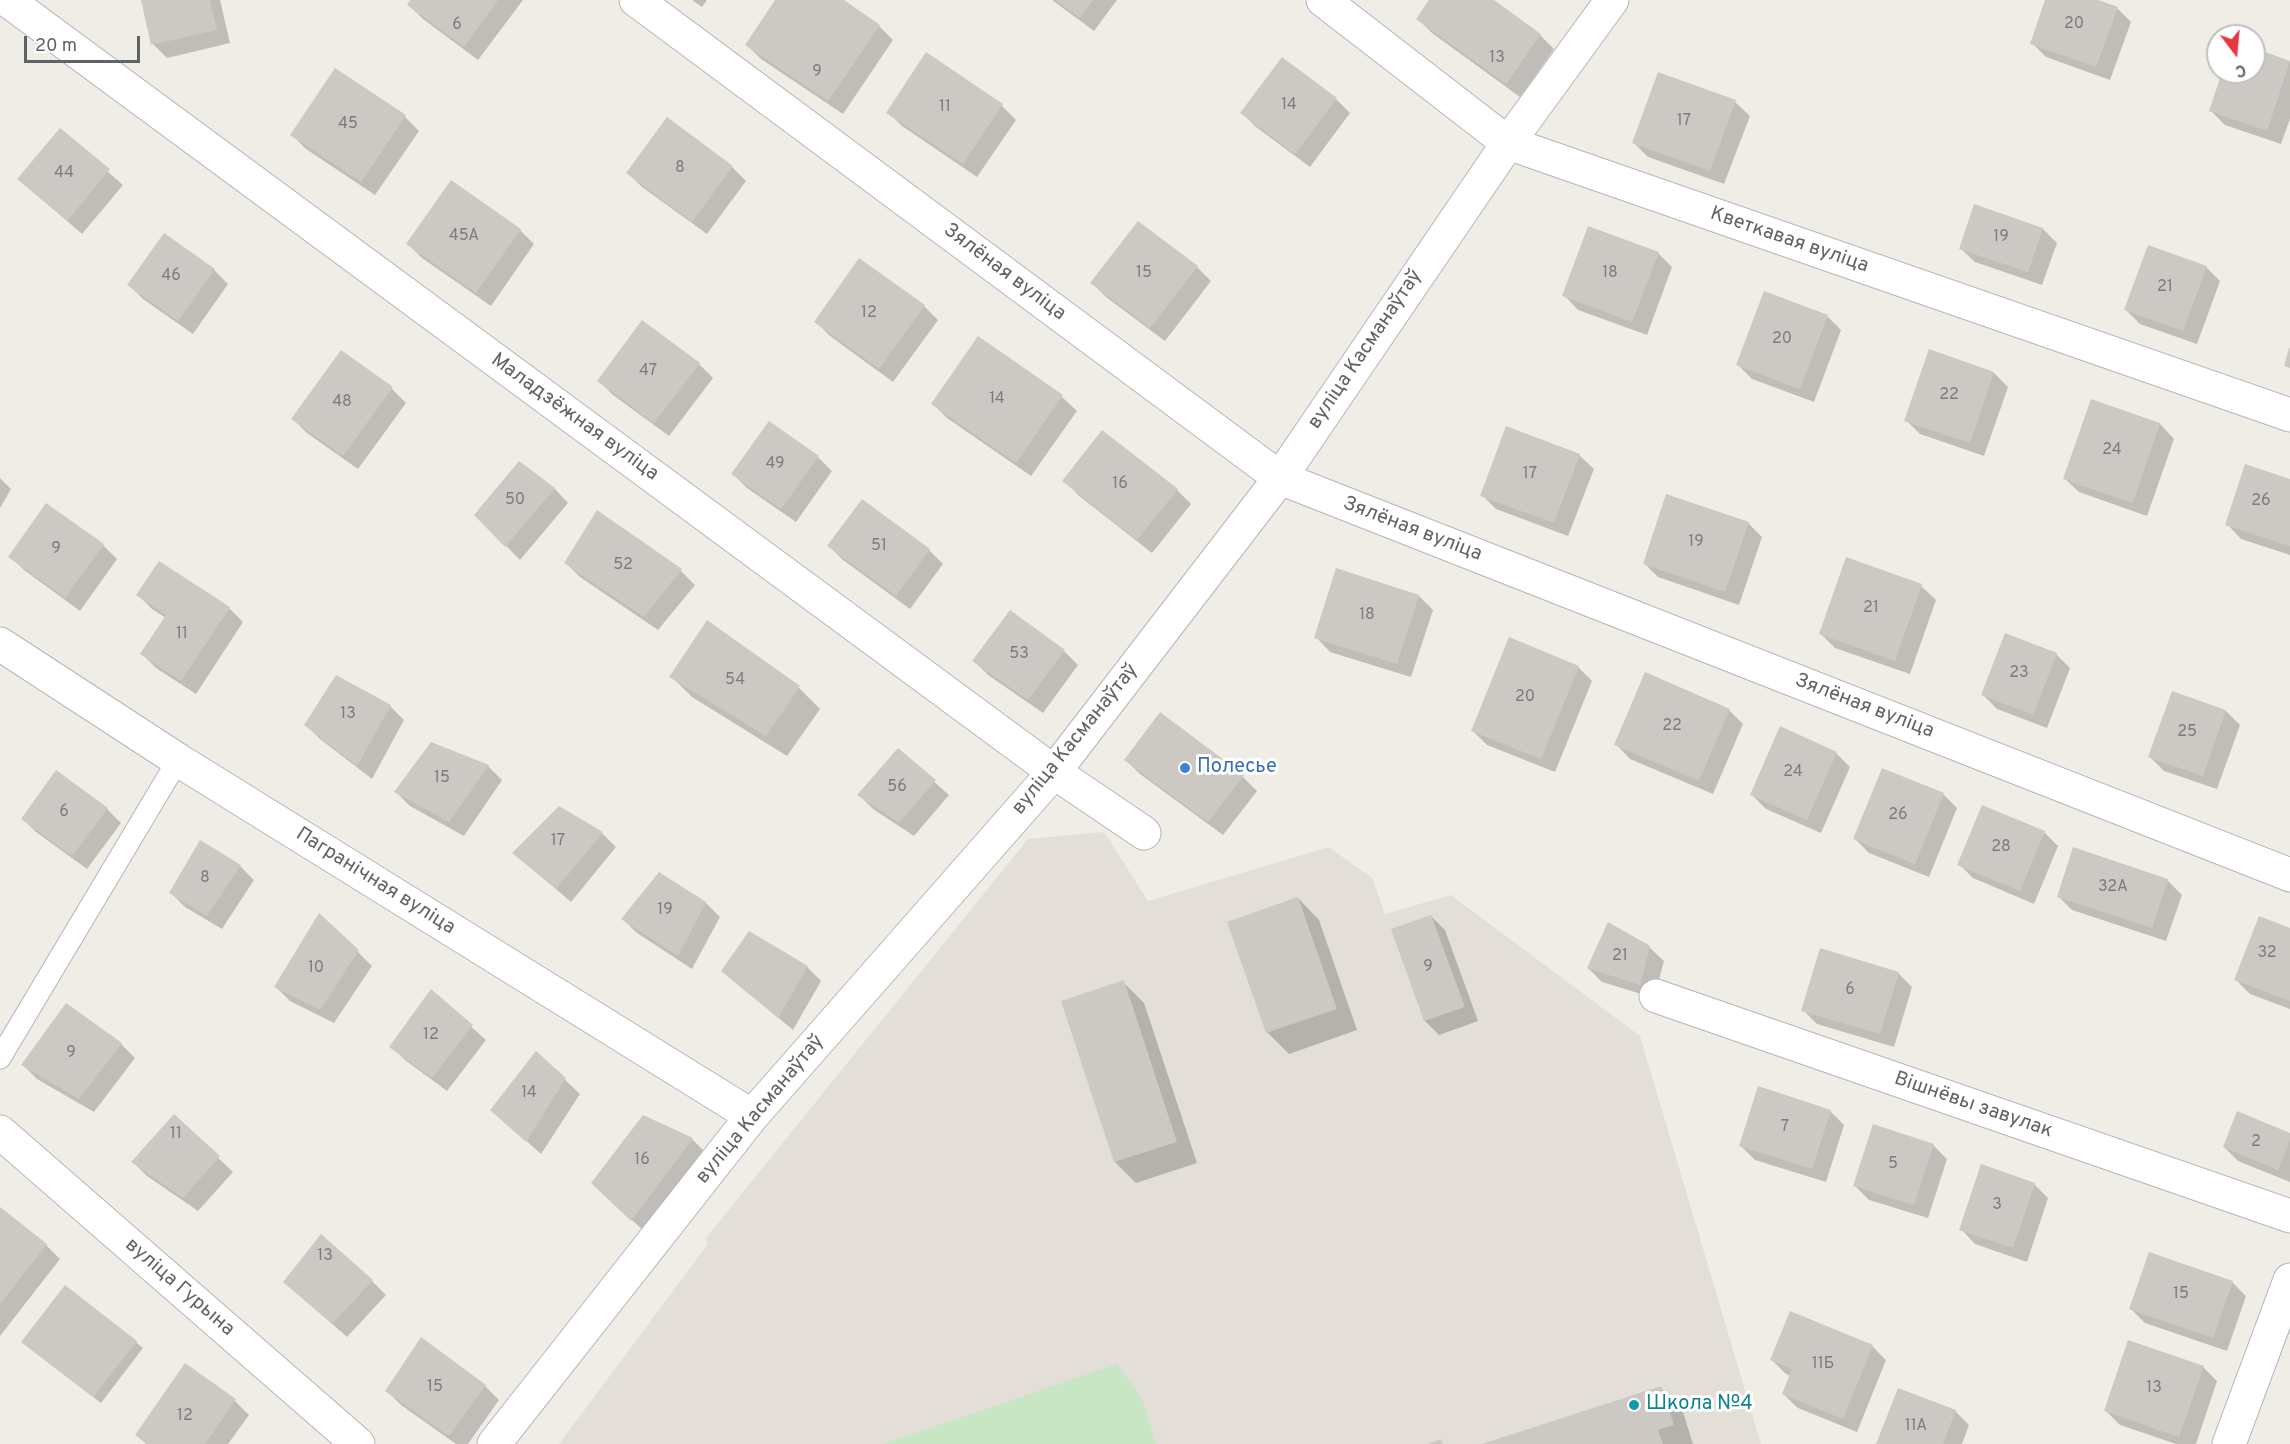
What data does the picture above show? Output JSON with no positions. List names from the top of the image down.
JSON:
{
  "streets": {
    "street": [
      "Кветкавая вуліца",
      "Зялёная вуліца",
      "вуліца Касманаўтаў",
      "Маладзёжная вуліца",
      "Пагранічная вуліца",
      "Вішнёвы завулак",
      "вуліца Гурына"
    ]
  },
  "crossings": [
    ["Кветкавая вуліца", "вуліца Касманаўтаў"],
    ["Зялёная вуліца", "вуліца Касманаўтаў"],
    ["вуліца Касманаўтаў", "Маладзёжная вуліца"],
    ["вуліца Касманаўтаў", "Пагранічная вуліца"]
  ],
  "places": ["Полесье", "Школа №4"],
  "house_numbers": [
    "20",
    "6",
    "13",
    "9",
    "14",
    "11",
    "17",
    "45",
    "8",
    "44",
    "45А",
    "19",
    "15",
    "18",
    "46",
    "21",
    "12",
    "20",
    "47",
    "22",
    "14",
    "48",
    "24",
    "49",
    "17",
    "16",
    "50",
    "26",
    "19",
    "51",
    "9",
    "52",
    "21",
    "18",
    "11",
    "53",
    "23",
    "54",
    "20",
    "13",
    "22",
    "25",
    "24",
    "15",
    "56",
    "6",
    "26",
    "17",
    "28",
    "8",
    "32А",
    "19",
    "32",
    "21",
    "9",
    "10",
    "6",
    "12",
    "9",
    "14",
    "7",
    "11",
    "2",
    "16",
    "5",
    "3",
    "13",
    "15",
    "11Б",
    "15",
    "13",
    "12",
    "11А"
  ],
  "scale_bar": "20 m",
  "north": "bottom"
}
